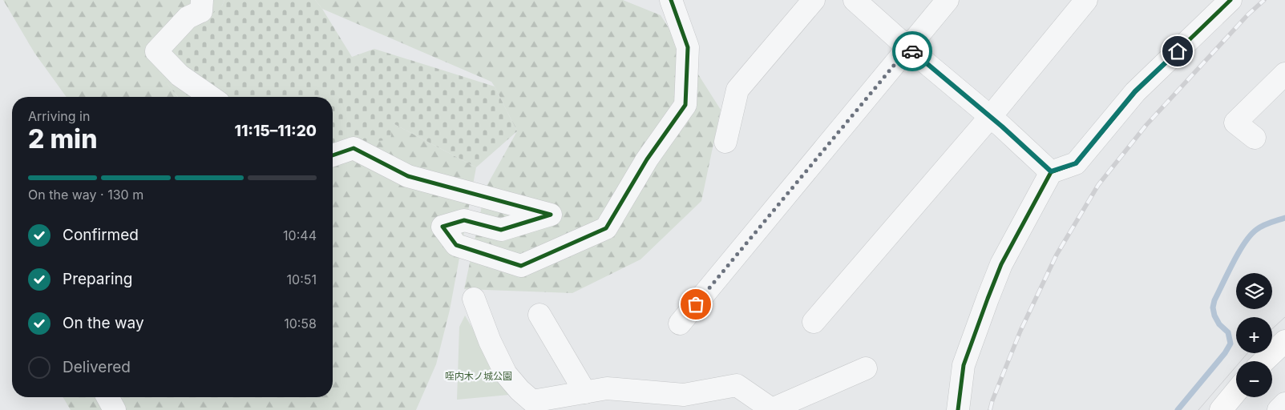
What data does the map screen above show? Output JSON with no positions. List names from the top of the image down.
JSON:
{
  "parks": ["咥内木ノ城公園"],
  "page": {
    "heading": ["2 min", "Arriving in", "11:15–11:20"],
    "bar": "On the way · 130 m",
    "list": [
      ["Confirmed", "10:44"],
      ["Preparing", "10:51"],
      ["On the way", "10:58"],
      "Delivered"
    ],
    "map_buttons": ["+", "−"]
  }
}
